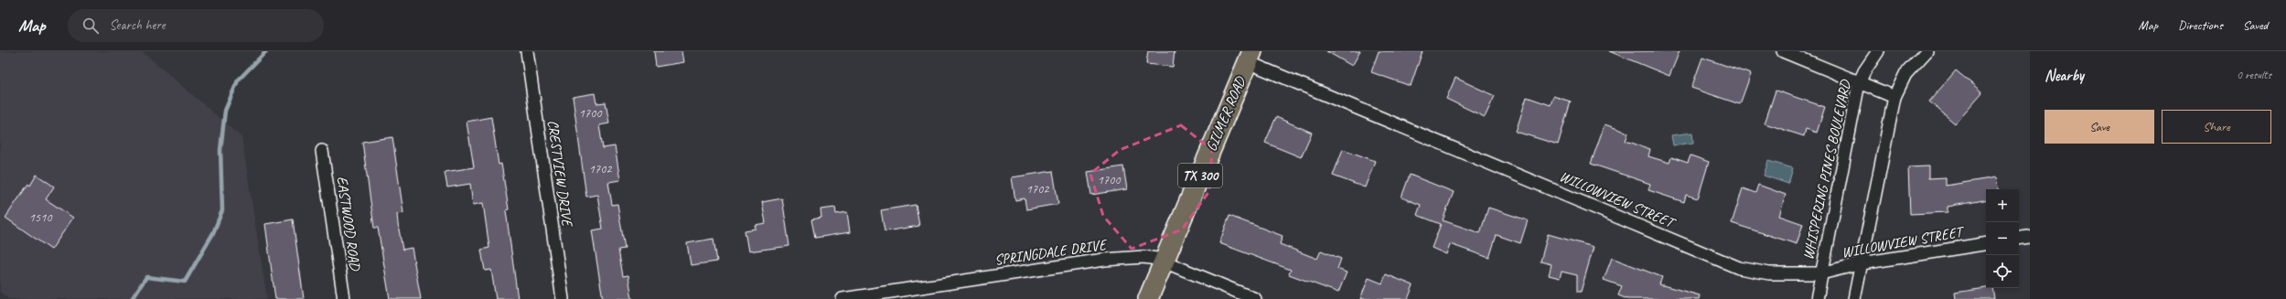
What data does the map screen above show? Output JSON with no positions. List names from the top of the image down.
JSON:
{
  "streets": {
    "main road": ["GILMER ROAD", "TX 300"],
    "street": [
      "WHISPERING PINES BOULEVARD",
      "CRESTVIEW DRIVE",
      "WILLOWVIEW STREET",
      "EASTWOOD ROAD",
      "SPRINGDALE DRIVE"
    ]
  },
  "crossings": [
    ["GILMER ROAD", "WILLOWVIEW STREET"],
    ["GILMER ROAD", "SPRINGDALE DRIVE"],
    ["WHISPERING PINES BOULEVARD", "WILLOWVIEW STREET"]
  ],
  "house_numbers": [
    "1700",
    "1702",
    "1700",
    "1702",
    "1510"
  ],
  "page": {
    "header": "Map",
    "search": "Search here",
    "nav": ["Map", "Directions", "Saved"],
    "heading": ["Nearby", "0 results"],
    "buttons": ["Save", "Share"],
    "map_buttons": ["+", "−"]
  }
}
